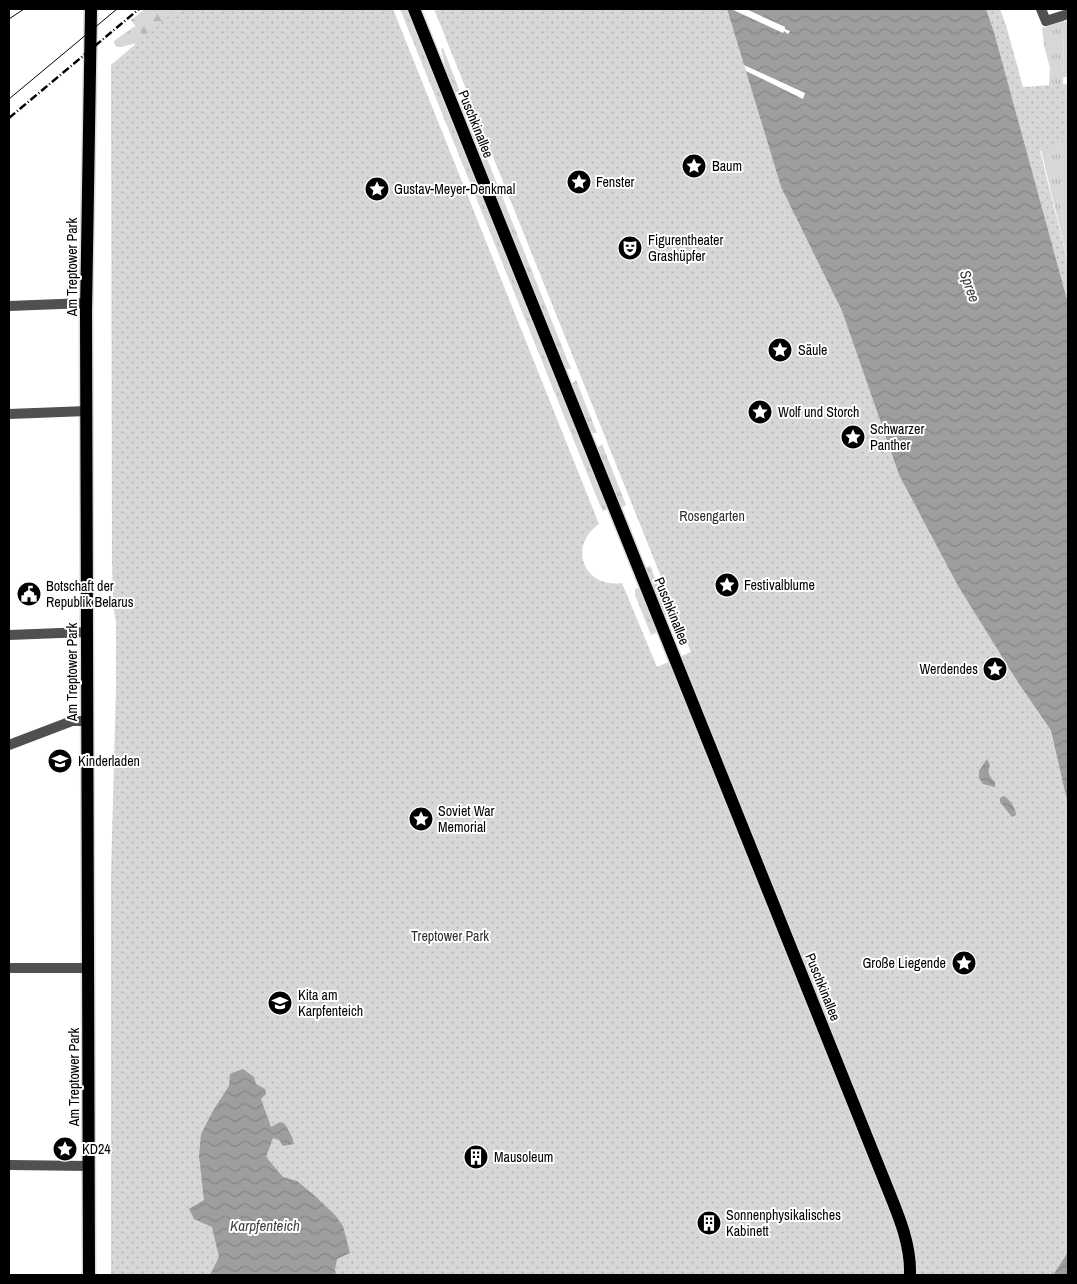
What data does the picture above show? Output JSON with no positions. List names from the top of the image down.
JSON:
{
  "streets": {
    "main road": ["Puschkinallee", "Am Treptower Park"]
  },
  "water": ["Spree", "Karpfenteich"],
  "parks": ["Rosengarten", "Treptower Park"],
  "places": {
    "place": [
      "Baum",
      "Fenster",
      "Gustav-Meyer-Denkmal",
      "Säule",
      "Wolf und Storch",
      "Schwarzer Panther",
      "Festivalblume",
      "Werdendes",
      "Soviet War Memorial",
      "Große Liegende",
      "KD24"
    ],
    "theatre": ["Figurentheater Grashüpfer"],
    "public building": ["Botschaft der Republik Belarus"],
    "school or university": ["Kinderladen", "Kita am Karpfenteich"],
    "building": ["Mausoleum", "Sonnenphysikalisches Kabinett"]
  }
}
